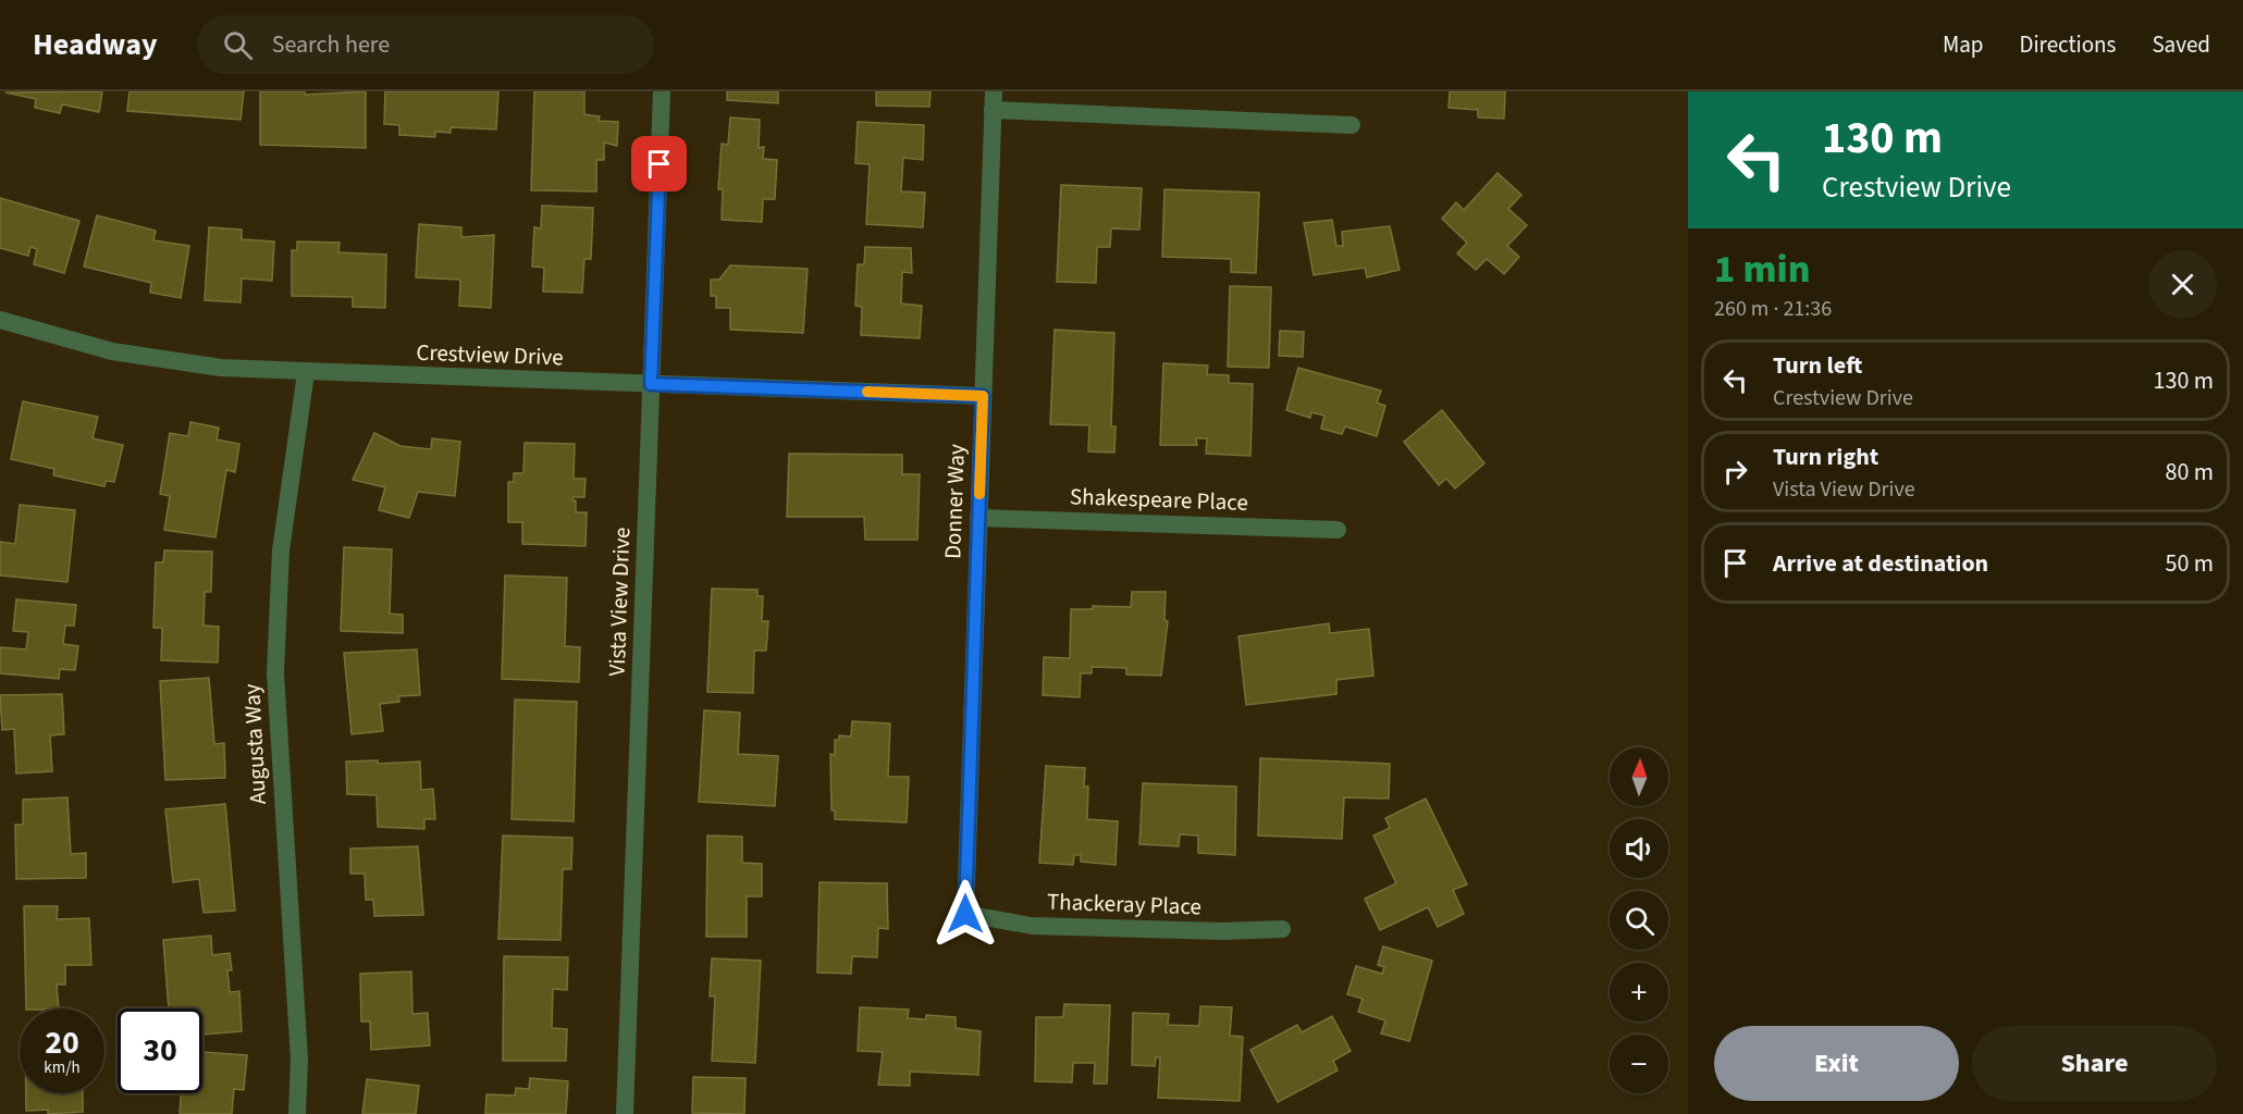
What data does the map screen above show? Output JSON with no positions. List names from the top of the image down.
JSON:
{
  "streets": {
    "street": [
      "Crestview Drive",
      "Shakespeare Place",
      "Donner Way",
      "Vista View Drive",
      "Augusta Way",
      "Thackeray Place"
    ]
  },
  "crossings": [
    ["Crestview Drive", "Donner Way"],
    ["Crestview Drive", "Vista View Drive"],
    ["Crestview Drive", "Augusta Way"],
    ["Shakespeare Place", "Donner Way"],
    ["Donner Way", "Thackeray Place"]
  ],
  "north": "top",
  "page": {
    "header": "Headway",
    "search": "Search here",
    "nav": ["Map", "Directions", "Saved"],
    "turn": ["130 m", "Crestview Drive"],
    "heading": ["1 min", "260 m · 21:36"],
    "list": [
      {
        "name": "Turn left",
        "note": "Crestview Drive",
        "value": "130 m"
      },
      {
        "name": "Turn right",
        "note": "Vista View Drive",
        "value": "80 m"
      },
      {
        "name": "Arrive at destination",
        "value": "50 m"
      }
    ],
    "map_buttons": ["+", "−"],
    "speed": "20 km/h",
    "limit": "30",
    "buttons": ["Exit", "Share"]
  }
}
